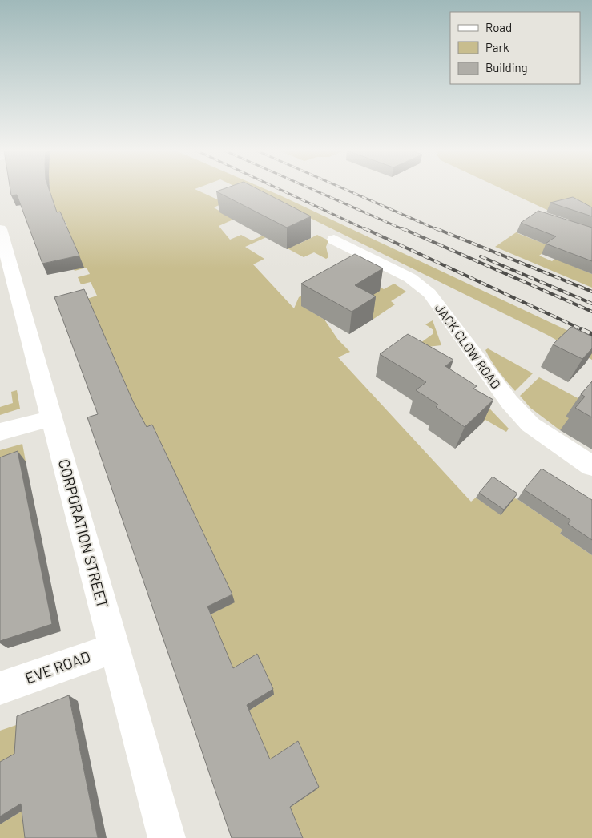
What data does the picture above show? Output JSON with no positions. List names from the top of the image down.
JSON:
{
  "streets": {
    "street": ["JACK CLOW ROAD", "CORPORATION STREET", "EVE ROAD"]
  },
  "crossings": [
    ["CORPORATION STREET", "EVE ROAD"]
  ],
  "legend": ["Road", "Park", "Building"]
}
